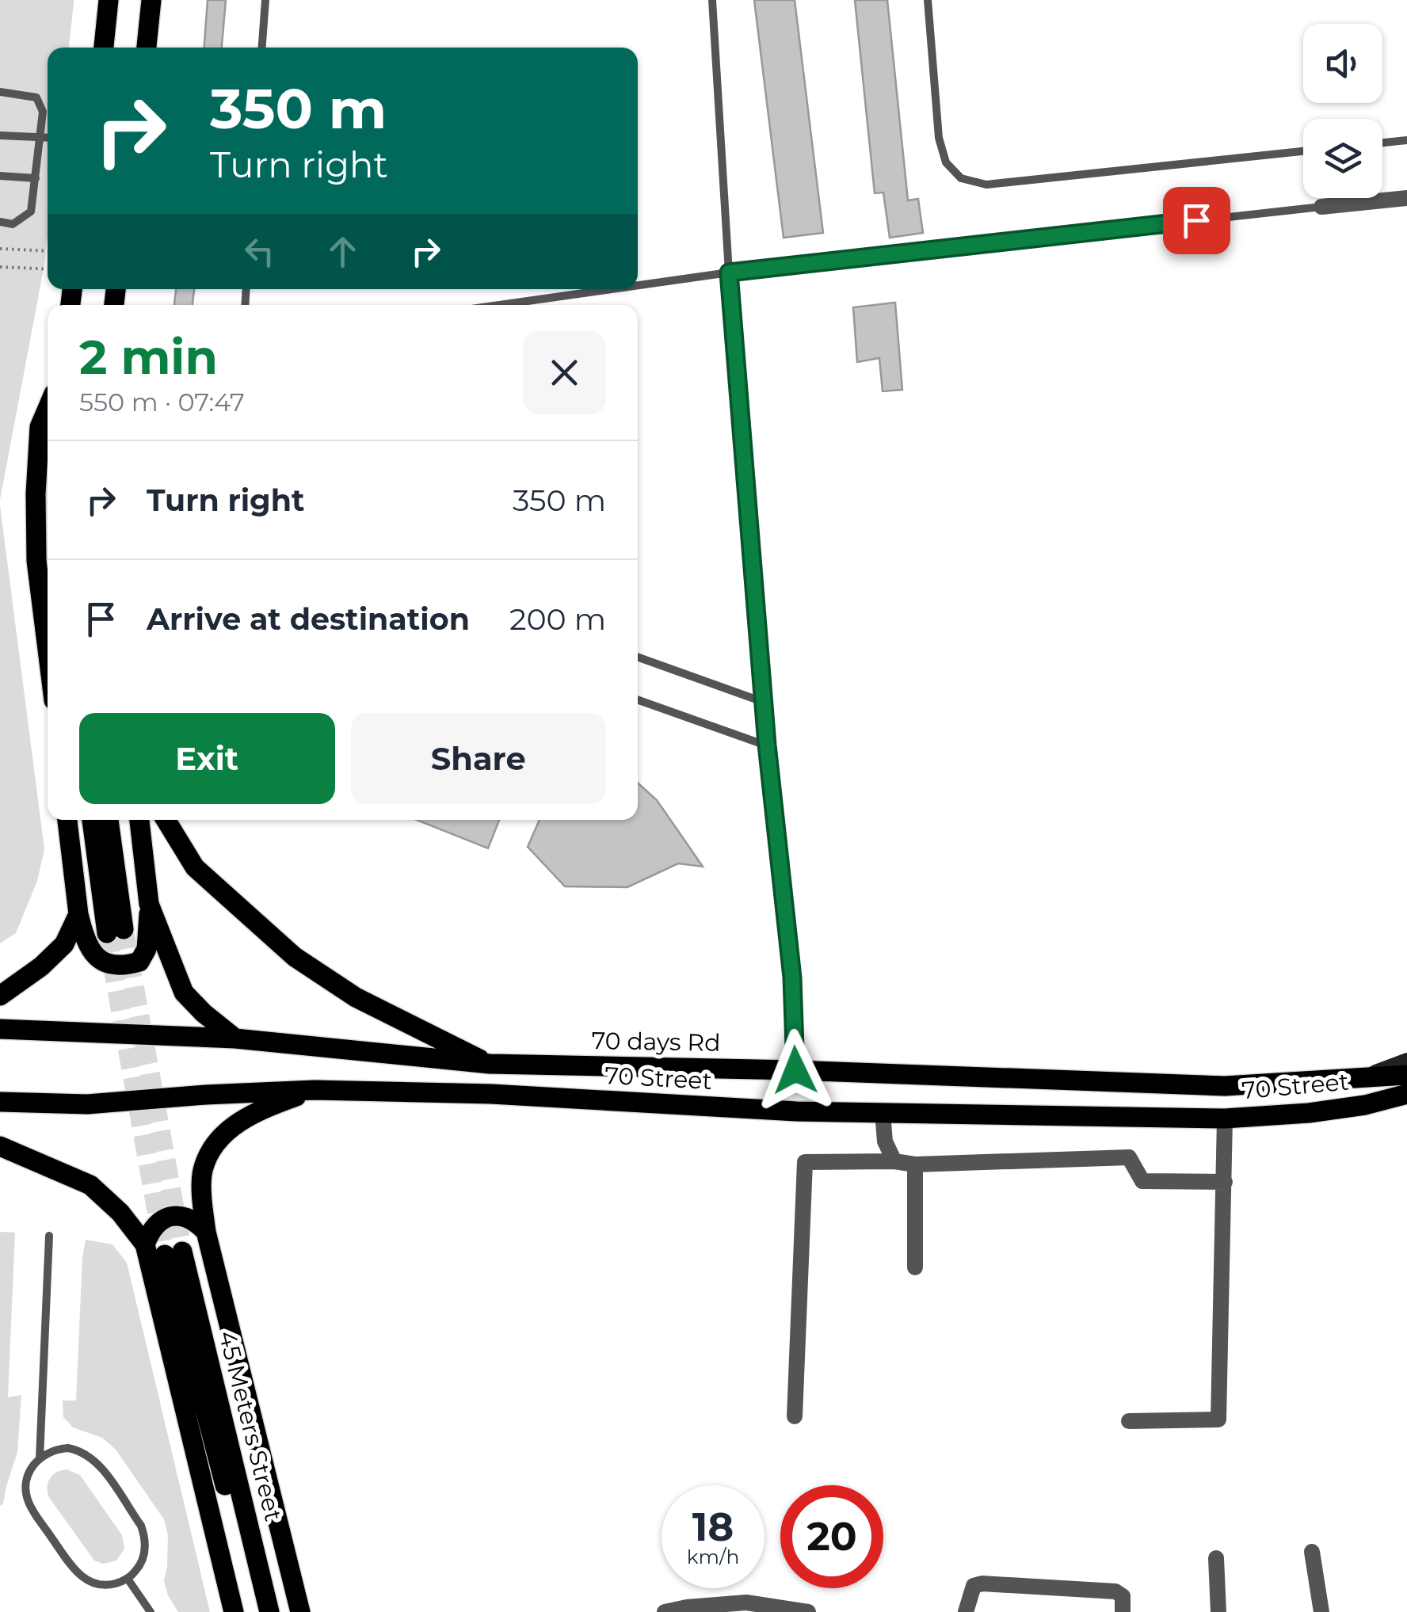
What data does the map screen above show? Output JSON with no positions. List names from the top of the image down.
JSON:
{
  "streets": {
    "main road": ["70 days Rd", "70 Street", "45 Meters Street"]
  },
  "page": {
    "turn": ["350 m", "Turn right"],
    "heading": ["2 min", "550 m · 07:47"],
    "list": [
      {
        "name": "Turn right",
        "value": "350 m"
      },
      {
        "name": "Arrive at destination",
        "value": "200 m"
      }
    ],
    "buttons": ["Exit", "Share"],
    "speed": "18 km/h",
    "limit": "20"
  }
}
